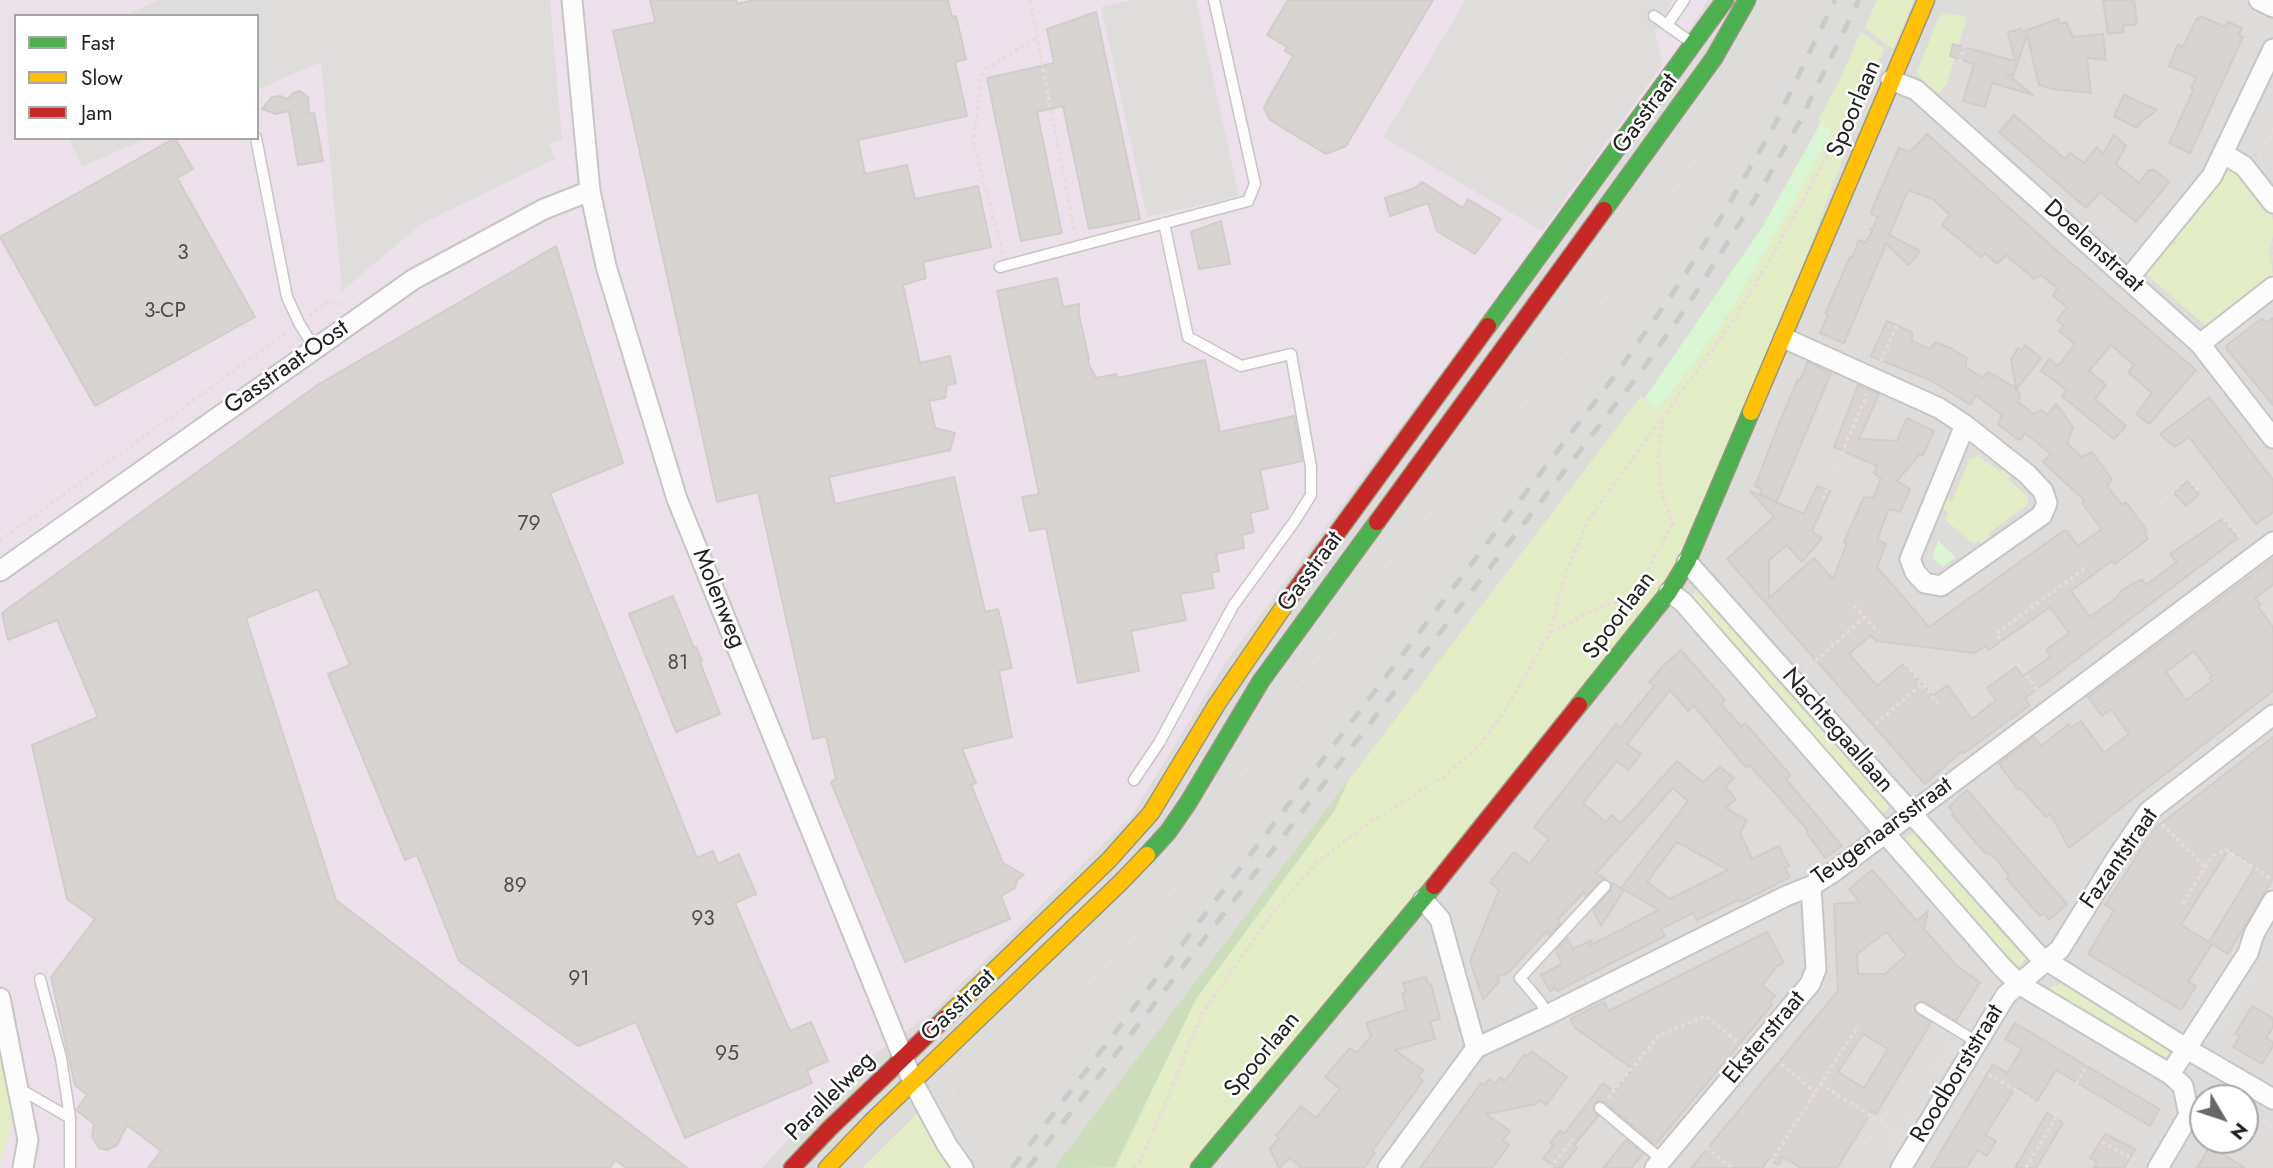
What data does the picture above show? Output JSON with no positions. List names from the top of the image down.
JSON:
{
  "streets": {
    "street": [
      "Spoorlaan",
      "Gasstraat",
      "Doelenstraat",
      "Gasstraat-Oost",
      "Molenweg",
      "Nachtegaallaan",
      "Teugenaarsstraat",
      "Fazantstraat",
      "Eksterstraat",
      "Roodborststraat",
      "Parallelweg"
    ]
  },
  "crossings": [
    ["Spoorlaan", "Doelenstraat"],
    ["Spoorlaan", "Nachtegaallaan"],
    ["Gasstraat", "Molenweg"],
    ["Gasstraat", "Parallelweg"],
    ["Gasstraat-Oost", "Molenweg"],
    ["Molenweg", "Parallelweg"],
    ["Nachtegaallaan", "Teugenaarsstraat"],
    ["Nachtegaallaan", "Fazantstraat"],
    ["Nachtegaallaan", "Roodborststraat"],
    ["Teugenaarsstraat", "Eksterstraat"]
  ],
  "house_numbers": [
    "3",
    "3-CP",
    "79",
    "81",
    "89",
    "93",
    "91",
    "95"
  ],
  "legend": ["Fast", "Slow", "Jam"],
  "north": "bottom right"
}
